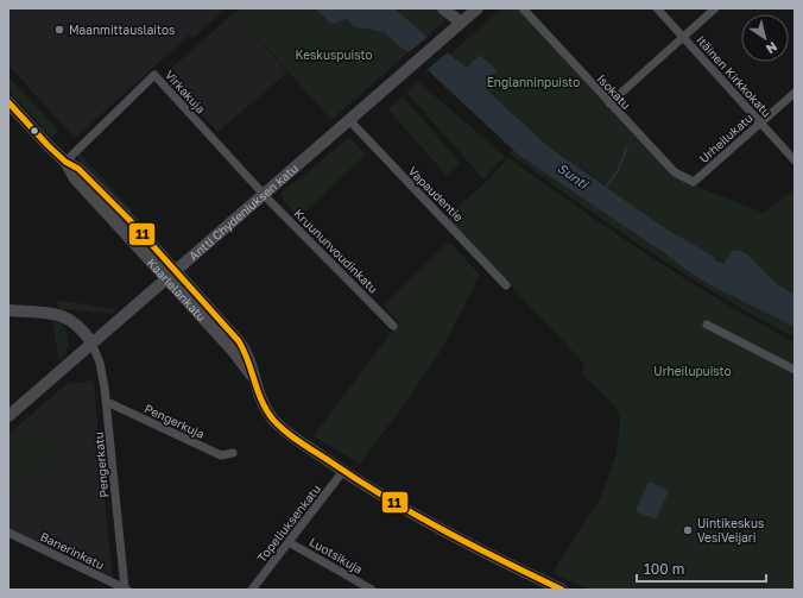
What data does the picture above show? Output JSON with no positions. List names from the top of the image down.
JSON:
{
  "streets": {
    "main road": ["Antti Chydeniuksen katu", "Kaarlelankatu"],
    "street": [
      "Itäinen Kirkkokatu",
      "Virkakuja",
      "Isokatu",
      "Urheilukatu",
      "Vapaudentie",
      "Kruununvoudinkatu",
      "Pengerkuja",
      "Pengerkatu",
      "Topeliuksenkatu",
      "Banerinkatu",
      "Luotsikuja"
    ]
  },
  "crossings": [
    ["Itäinen Kirkkokatu", "Urheilukatu"],
    ["Virkakuja", "Antti Chydeniuksen katu"],
    ["Virkakuja", "Kruununvoudinkatu"],
    ["Virkakuja", "Kaarlelankatu"],
    ["Isokatu", "Urheilukatu"],
    ["Vapaudentie", "Antti Chydeniuksen katu"],
    ["Antti Chydeniuksen katu", "Kruununvoudinkatu"],
    ["Antti Chydeniuksen katu", "Kaarlelankatu"],
    ["Antti Chydeniuksen katu", "Pengerkatu"],
    ["Kaarlelankatu", "Topeliuksenkatu"],
    ["Pengerkuja", "Pengerkatu"],
    ["Pengerkatu", "Banerinkatu"],
    ["Topeliuksenkatu", "Luotsikuja"]
  ],
  "water": ["Sunti"],
  "parks": ["Keskuspuisto", "Englanninpuisto", "Urheilupuisto"],
  "places": ["Maanmittauslaitos", "Uintikeskus VesiVeijari"],
  "lines": ["transit line 11"],
  "scale_bar": "100 m",
  "north": "bottom right"
}
